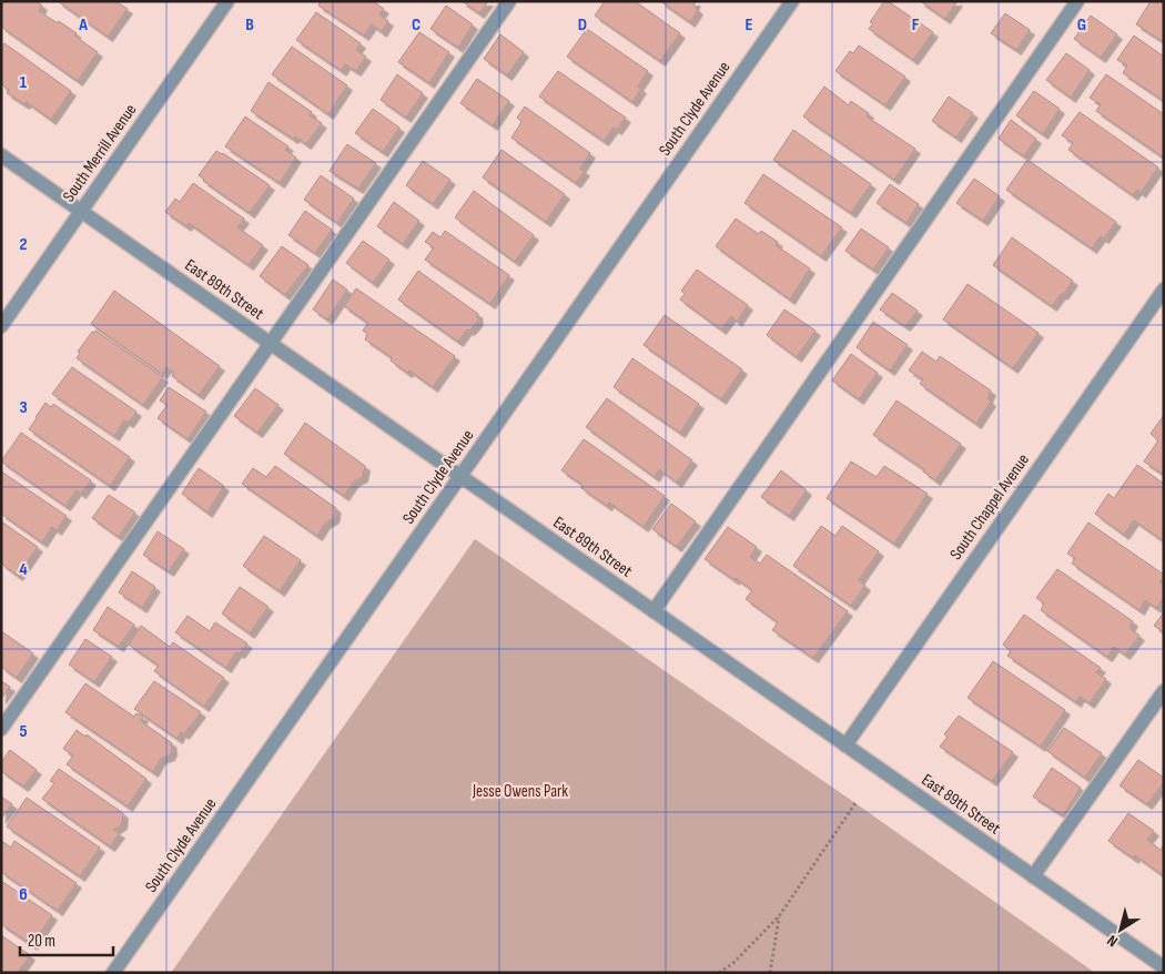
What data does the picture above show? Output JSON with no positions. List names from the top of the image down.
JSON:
{
  "streets": {
    "street": [
      "South Clyde Avenue",
      "South Merrill Avenue",
      "East 89th Street",
      "South Chappel Avenue"
    ]
  },
  "crossings": [
    ["South Clyde Avenue", "East 89th Street"],
    ["South Merrill Avenue", "East 89th Street"],
    ["East 89th Street", "South Chappel Avenue"]
  ],
  "parks": ["Jesse Owens Park"],
  "scale_bar": "20 m",
  "north": "bottom left",
  "grid": {
    "columns": [
      "A",
      "B",
      "C",
      "D",
      "E",
      "F",
      "G"
    ],
    "rows": [
      "1",
      "2",
      "3",
      "4",
      "5",
      "6"
    ]
  }
}
